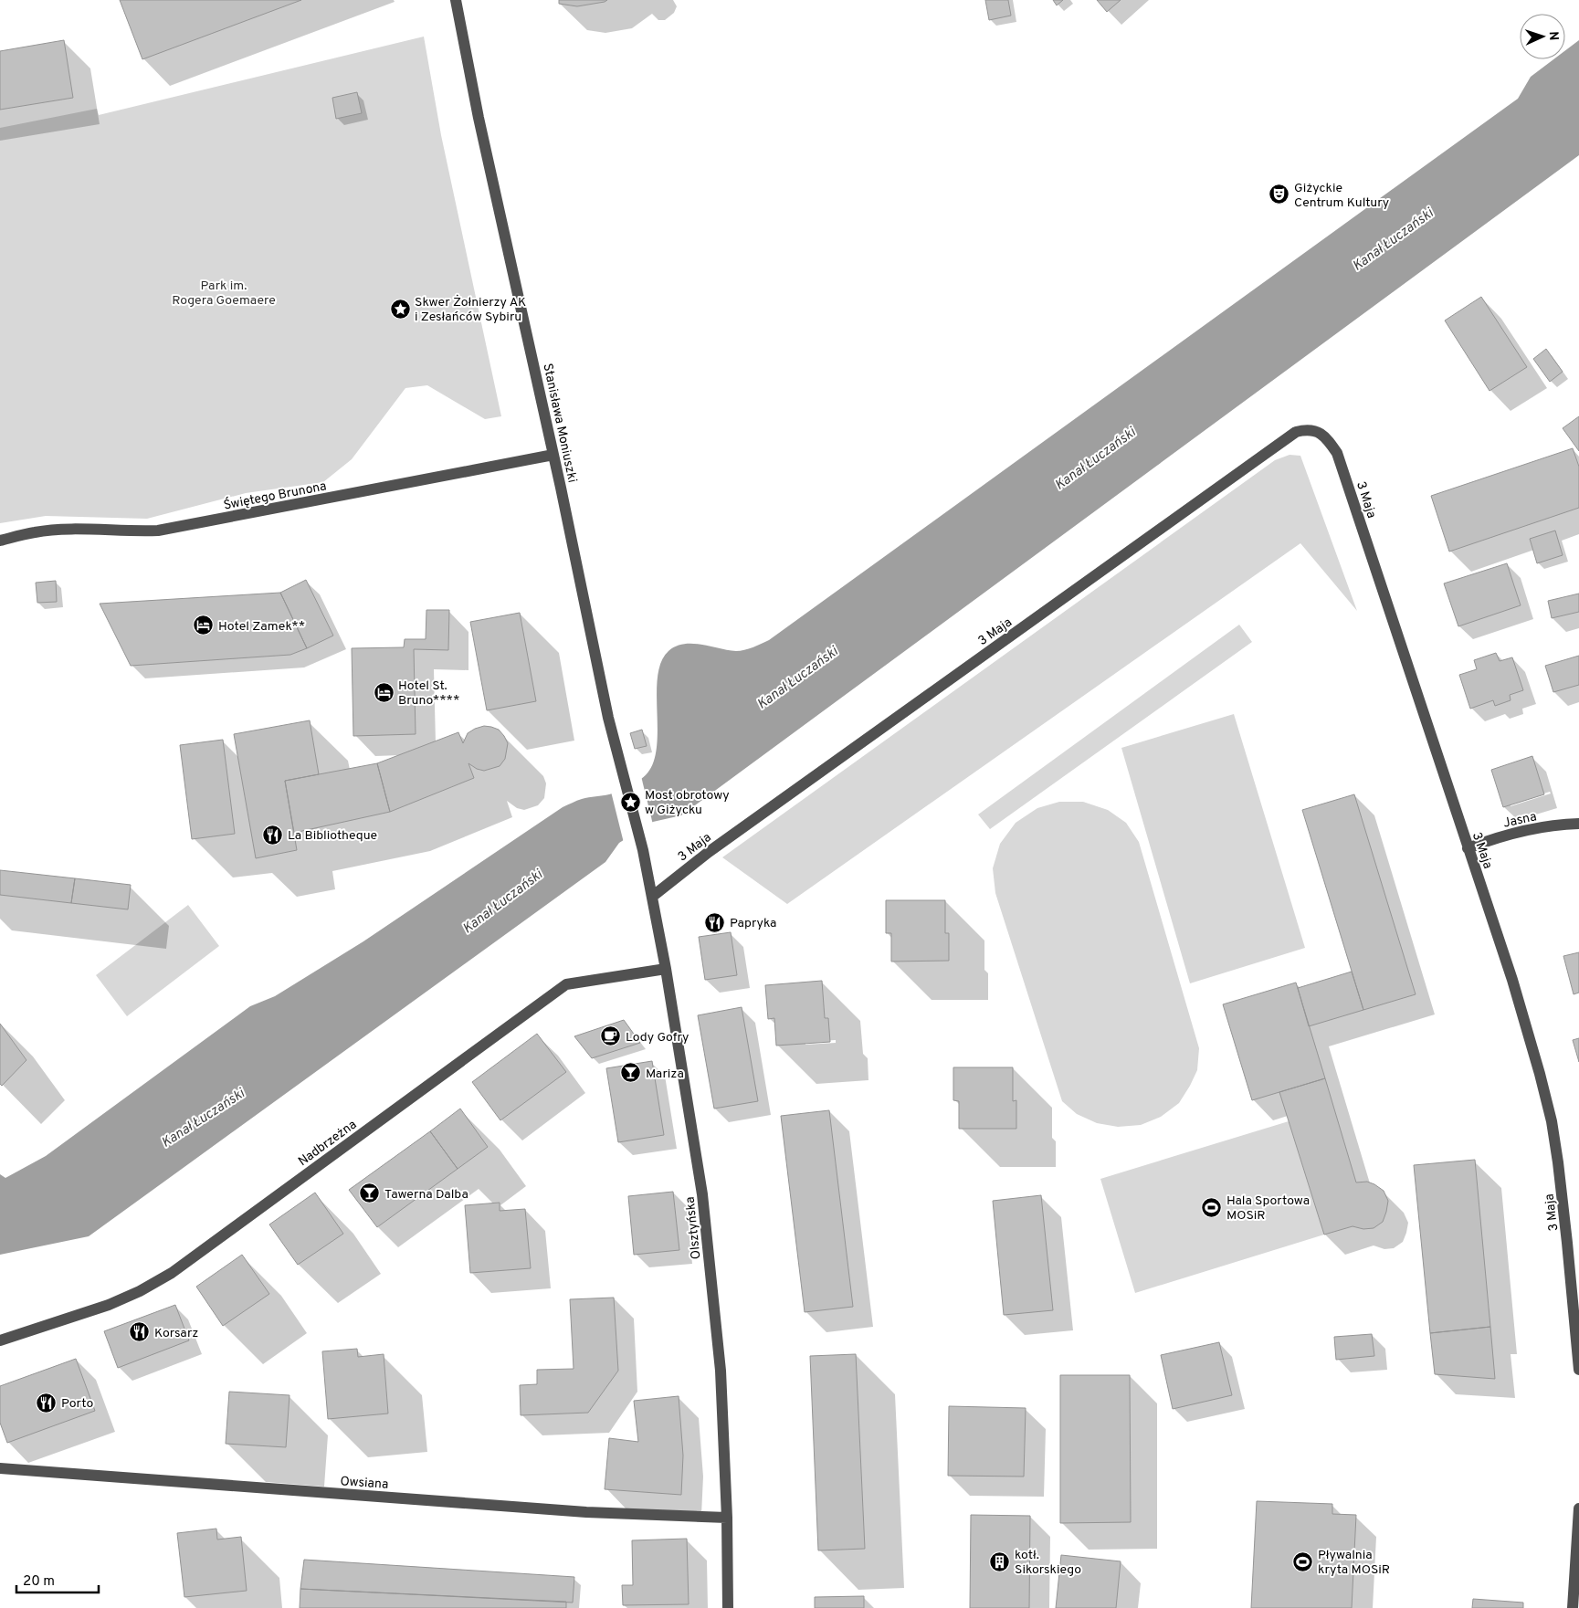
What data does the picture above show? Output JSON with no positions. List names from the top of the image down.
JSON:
{
  "streets": {
    "street": [
      "Stanisława Moniuszki",
      "Świętego Brunona",
      "3 Maja",
      "Jasna",
      "Nadbrzeżna",
      "Olsztyńska",
      "Owsiana"
    ]
  },
  "crossings": [
    ["Stanisława Moniuszki", "Świętego Brunona"],
    ["Stanisława Moniuszki", "Olsztyńska"],
    ["3 Maja", "Jasna"],
    ["3 Maja", "Olsztyńska"],
    ["Nadbrzeżna", "Olsztyńska"],
    ["Olsztyńska", "Owsiana"]
  ],
  "water": ["Kanał Łuczański"],
  "parks": ["Park im. Rogera Goemaere"],
  "places": {
    "theatre": ["Giżyckie Centrum Kultury"],
    "place": ["Skwer Żołnierzy AK i Zesłańców Sybiru", "Most obrotowy w Giżycku"],
    "hotel": ["Hotel Zamek**", "Hotel St. Bruno****"],
    "restaurant": [
      "La Bibliotheque",
      "Papryka",
      "Korsarz",
      "Porto"
    ],
    "cafe": ["Lody Gofry"],
    "bar": ["Mariza", "Tawerna Dalba"],
    "sports": ["Hala Sportowa MOSiR", "Pływalnia kryta MOSiR"],
    "building": ["kotł. Sikorskiego"]
  },
  "scale_bar": "20 m",
  "north": "right"
}
